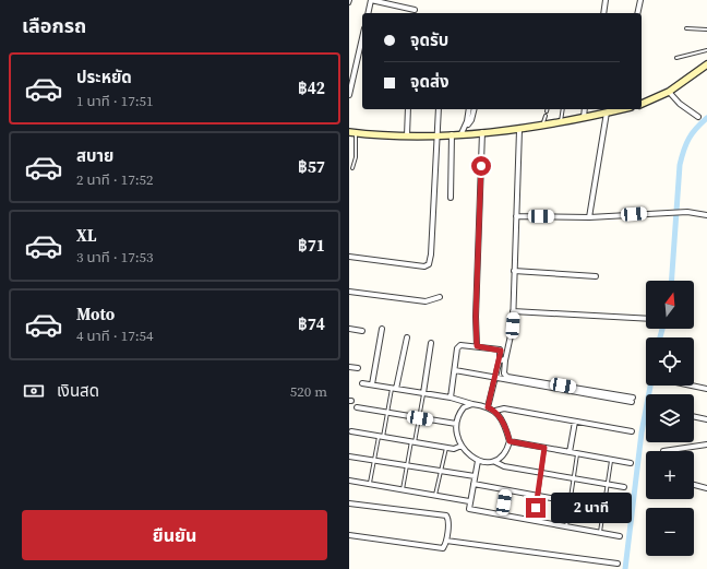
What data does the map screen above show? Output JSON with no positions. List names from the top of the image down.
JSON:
{
  "north": "top",
  "page": {
    "heading": "เลือกรถ",
    "banner": ["จุดรับ", "จุดส่ง"],
    "list": [
      {
        "name": "ประหยัด",
        "note": "1 นาที · 17:51",
        "value": "฿42"
      },
      {
        "name": "สบาย",
        "note": "2 นาที · 17:52",
        "value": "฿57"
      },
      {
        "name": "XL",
        "note": "3 นาที · 17:53",
        "value": "฿71"
      },
      {
        "name": "Moto",
        "note": "4 นาที · 17:54",
        "value": "฿74"
      }
    ],
    "map_buttons": ["+", "−"],
    "pay": ["เงินสด", "520 m"],
    "bubble": "2 นาที",
    "buttons": "ยืนยัน"
  }
}
